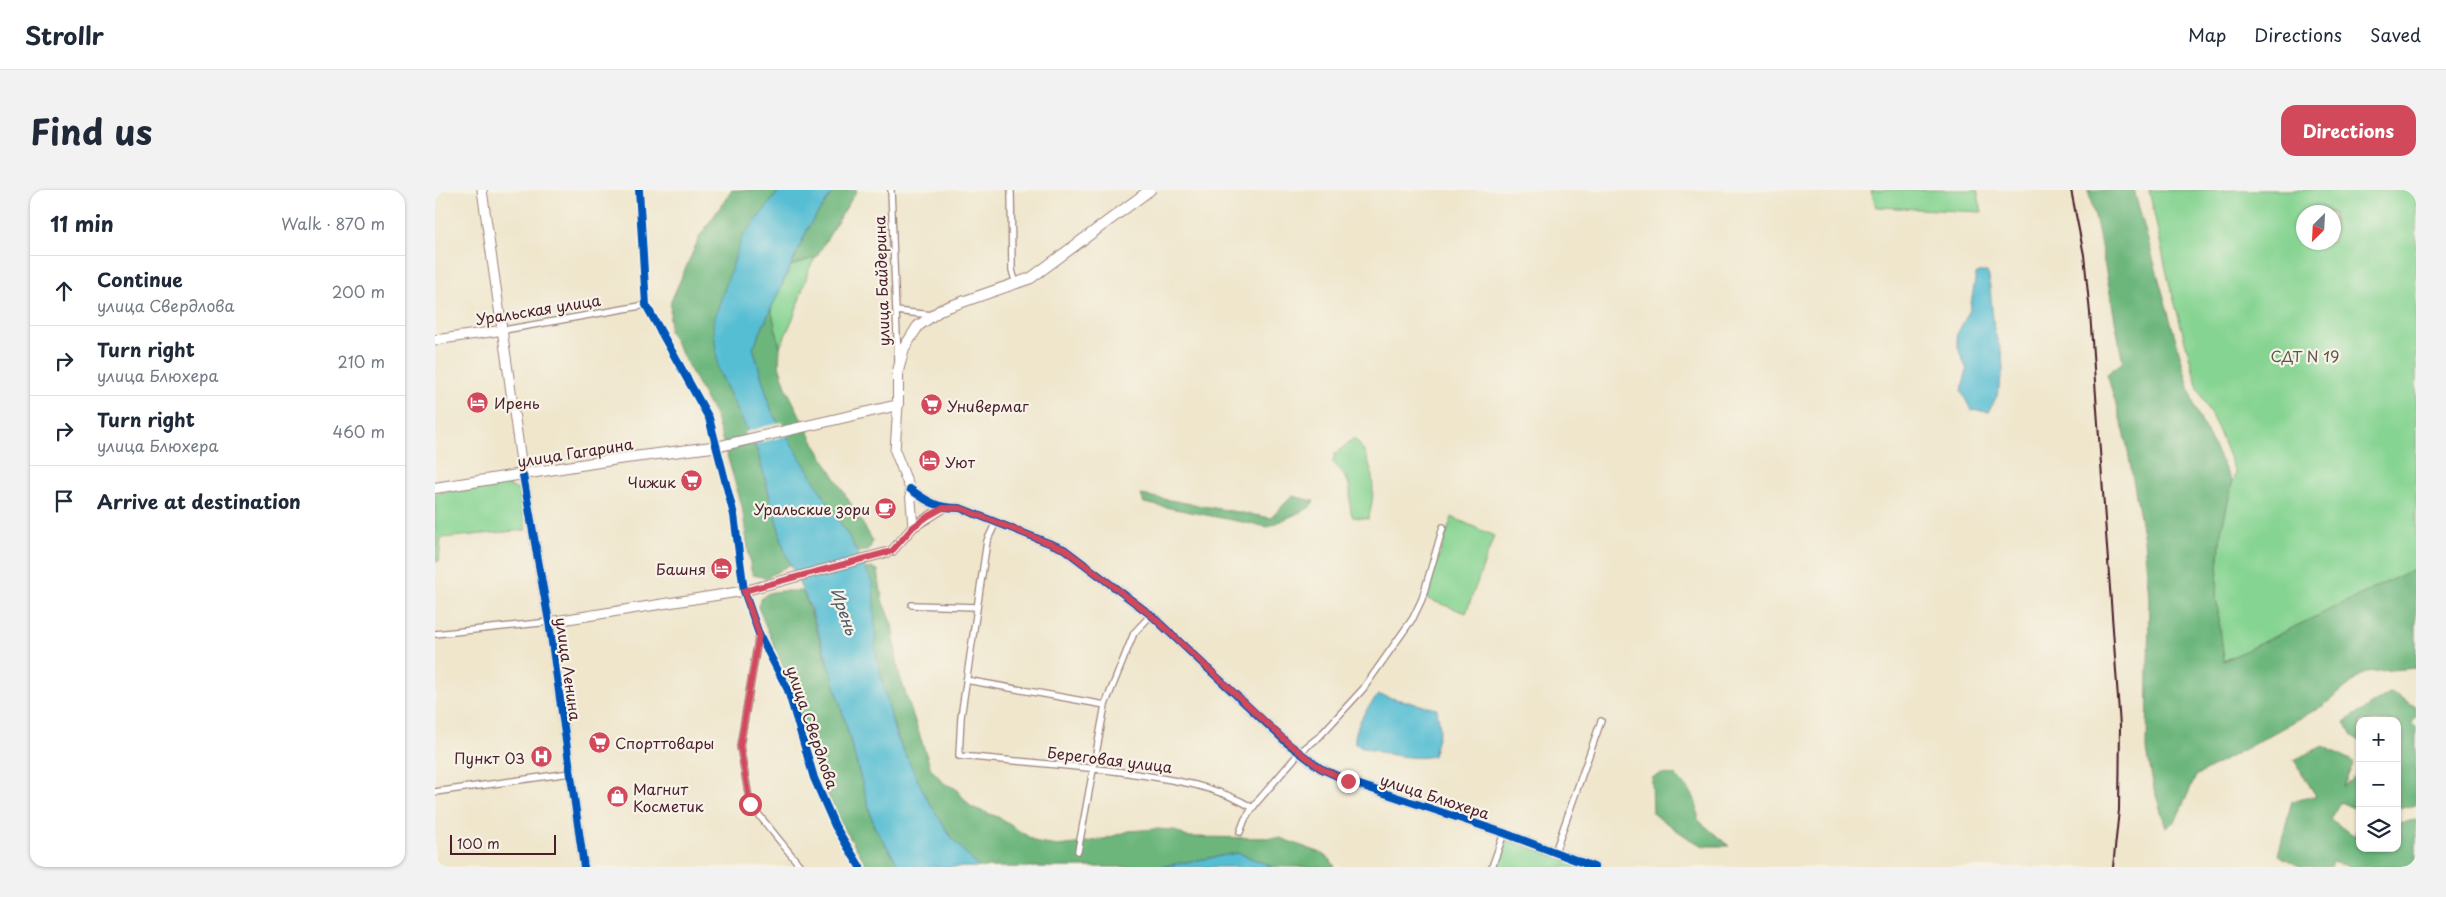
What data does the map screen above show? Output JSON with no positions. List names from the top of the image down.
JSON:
{
  "streets": {
    "main road": ["улица Гагарина"],
    "street": [
      "улица Байдерина",
      "Уральская улица",
      "улица Ленина",
      "улица Свердлова",
      "Береговая улица",
      "улица Блюхера"
    ]
  },
  "crossings": [
    ["Уральская улица", "улица Ленина"],
    ["Уральская улица", "улица Свердлова"],
    ["улица Гагарина", "улица Ленина"],
    ["улица Гагарина", "улица Свердлова"]
  ],
  "water": ["Ирень"],
  "parks": ["СДТ N 19"],
  "places": {
    "hotel": ["Ирень", "Уют", "Башня"],
    "supermarket": ["Универмаг", "Чижик", "Спорттовары"],
    "cafe": ["Уральские зори"],
    "hospital": ["Пункт 03"],
    "shop": ["Магнит Косметик"]
  },
  "scale_bar": "100 m",
  "north": "bottom left",
  "page": {
    "header": "Strollr",
    "nav": ["Map", "Directions", "Saved"],
    "title": "Find us",
    "buttons": "Directions",
    "heading": ["11 min", "Walk · 870 m"],
    "list": [
      ["Continue", "улица Свердлова", "200 m"],
      ["Turn right", "улица Блюхера", "210 m"],
      ["Turn right", "улица Блюхера", "460 m"],
      "Arrive at destination"
    ],
    "map_buttons": ["+", "−"],
    "scale": "100 m"
  }
}
